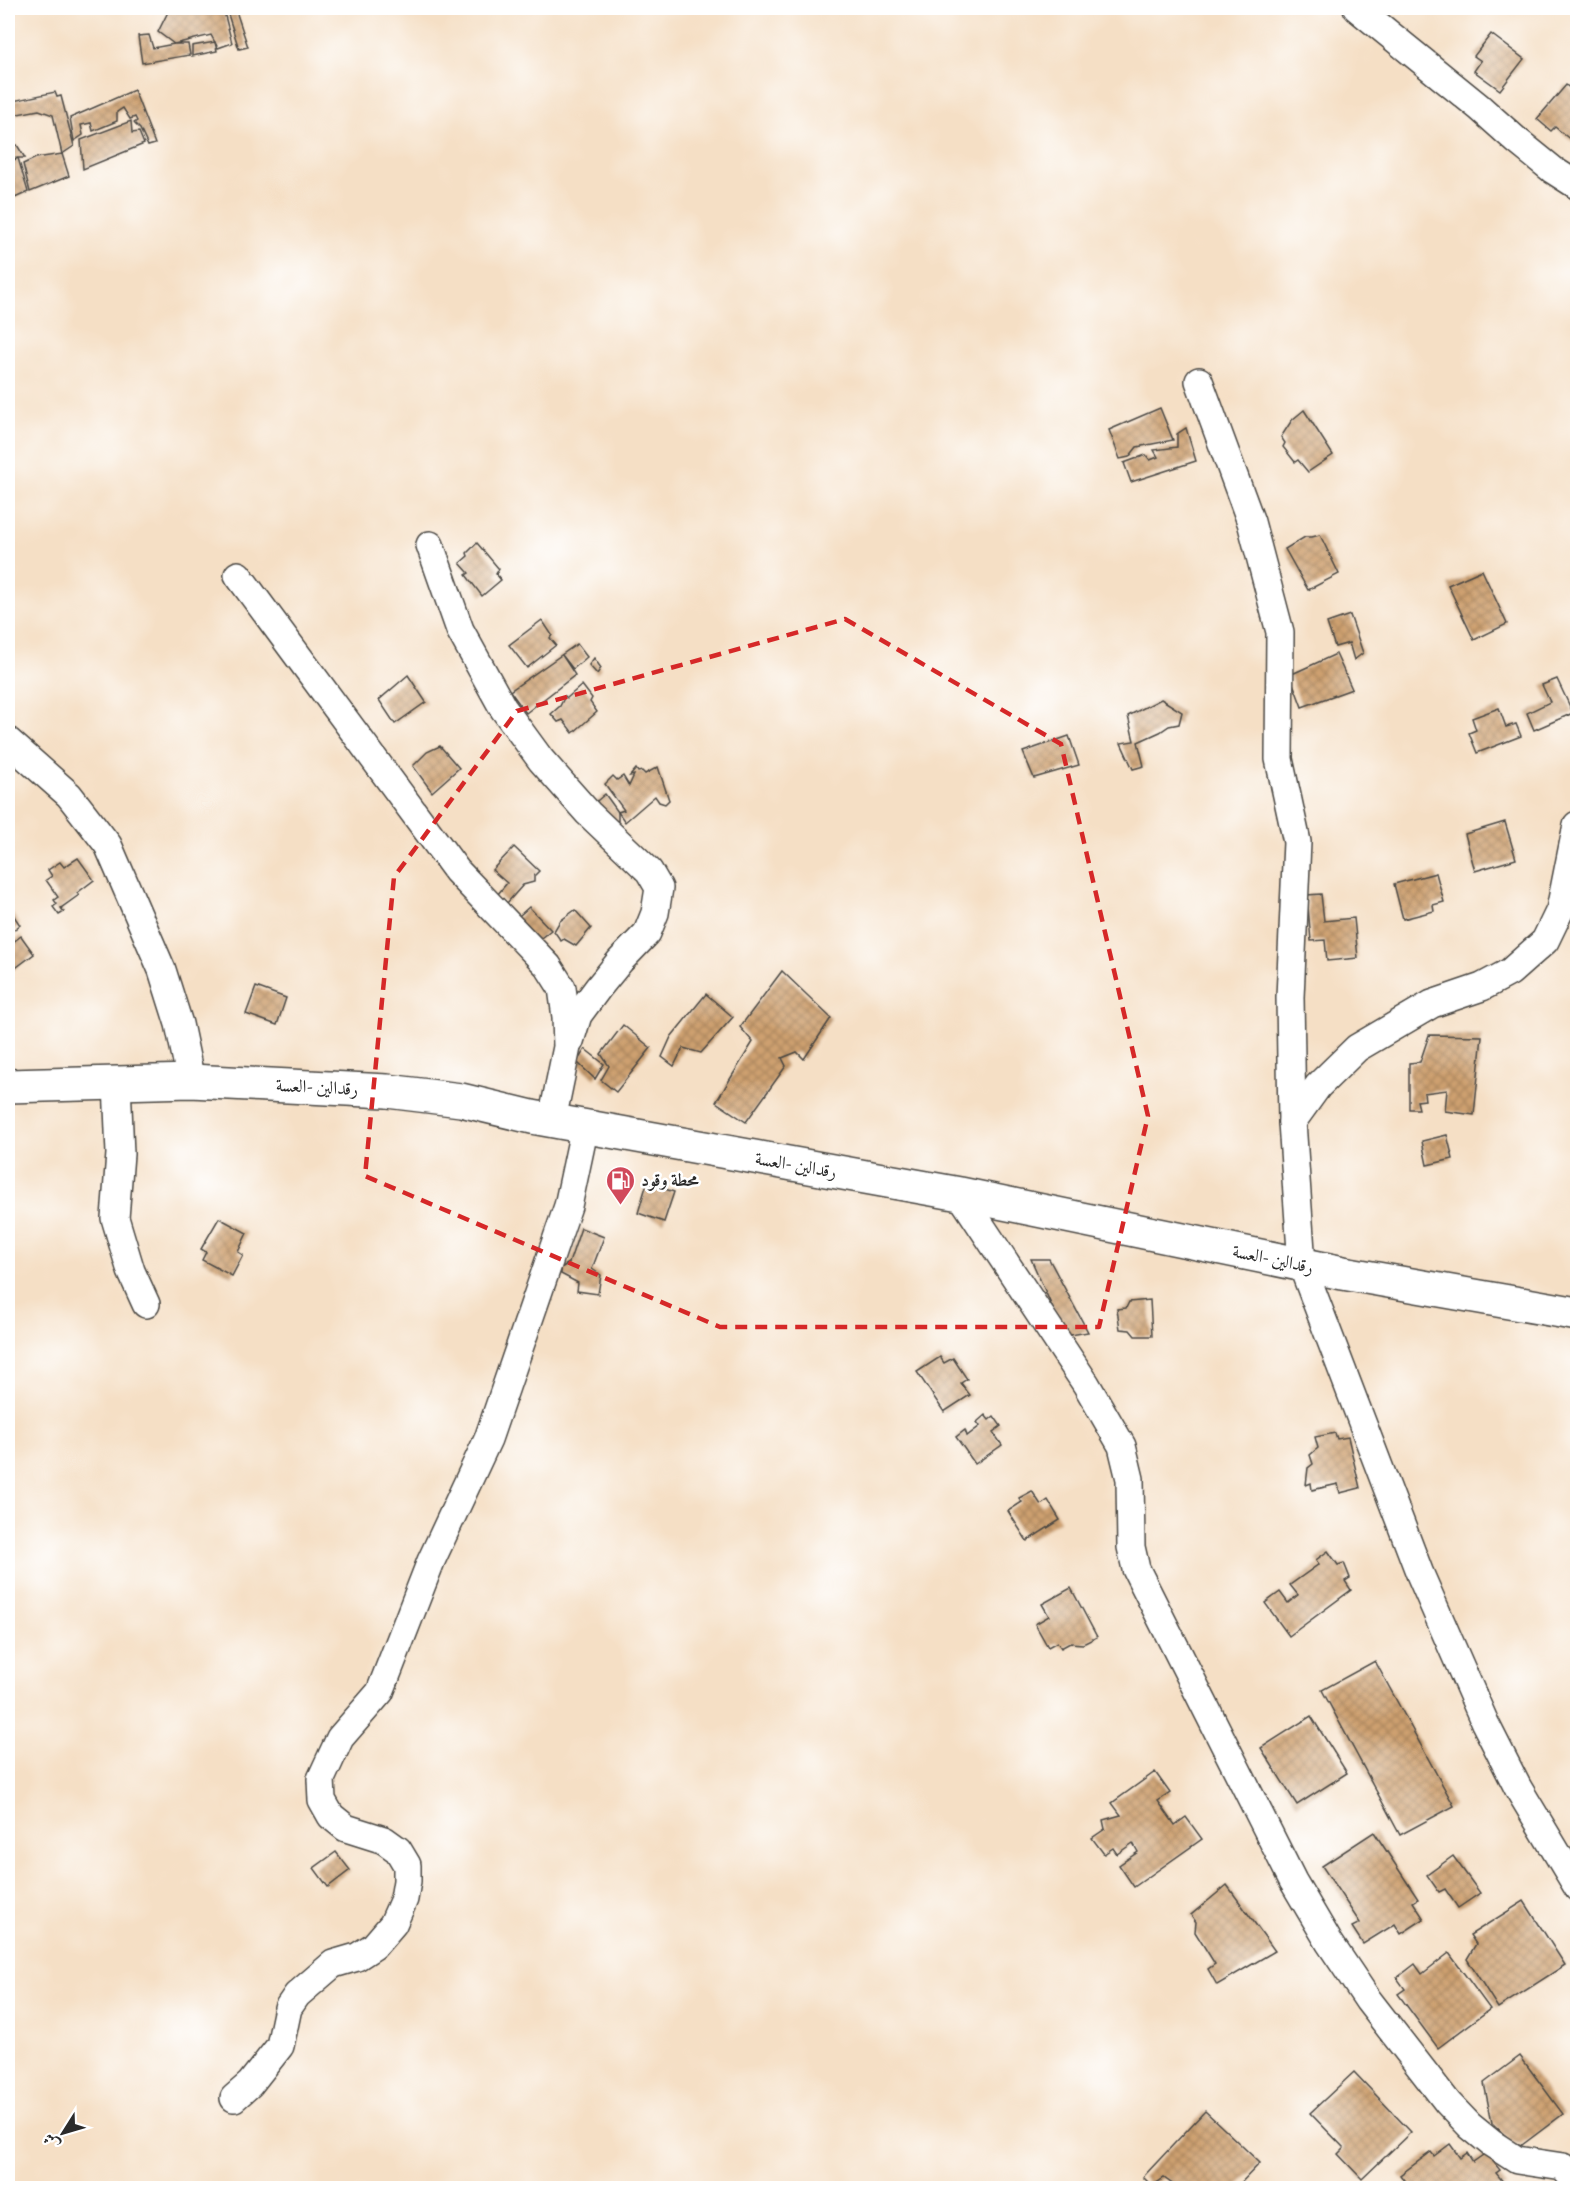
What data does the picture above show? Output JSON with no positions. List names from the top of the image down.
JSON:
{
  "streets": {
    "main road": ["رقدالين -العسة"]
  },
  "places": {
    "fuel station": ["محطة وقود"]
  },
  "north": "bottom left"
}
